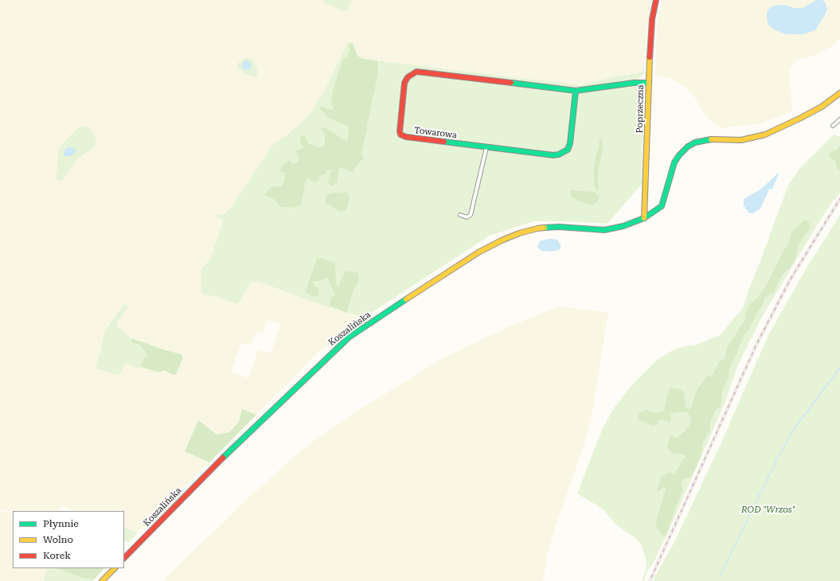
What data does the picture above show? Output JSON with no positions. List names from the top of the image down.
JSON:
{
  "streets": {
    "main road": ["Poprzeczna", "Towarowa", "Koszalińska"]
  },
  "crossings": [
    ["Poprzeczna", "Koszalińska"]
  ],
  "parks": ["ROD \"Wrzos\""],
  "legend": ["Płynnie", "Wolno", "Korek"]
}
